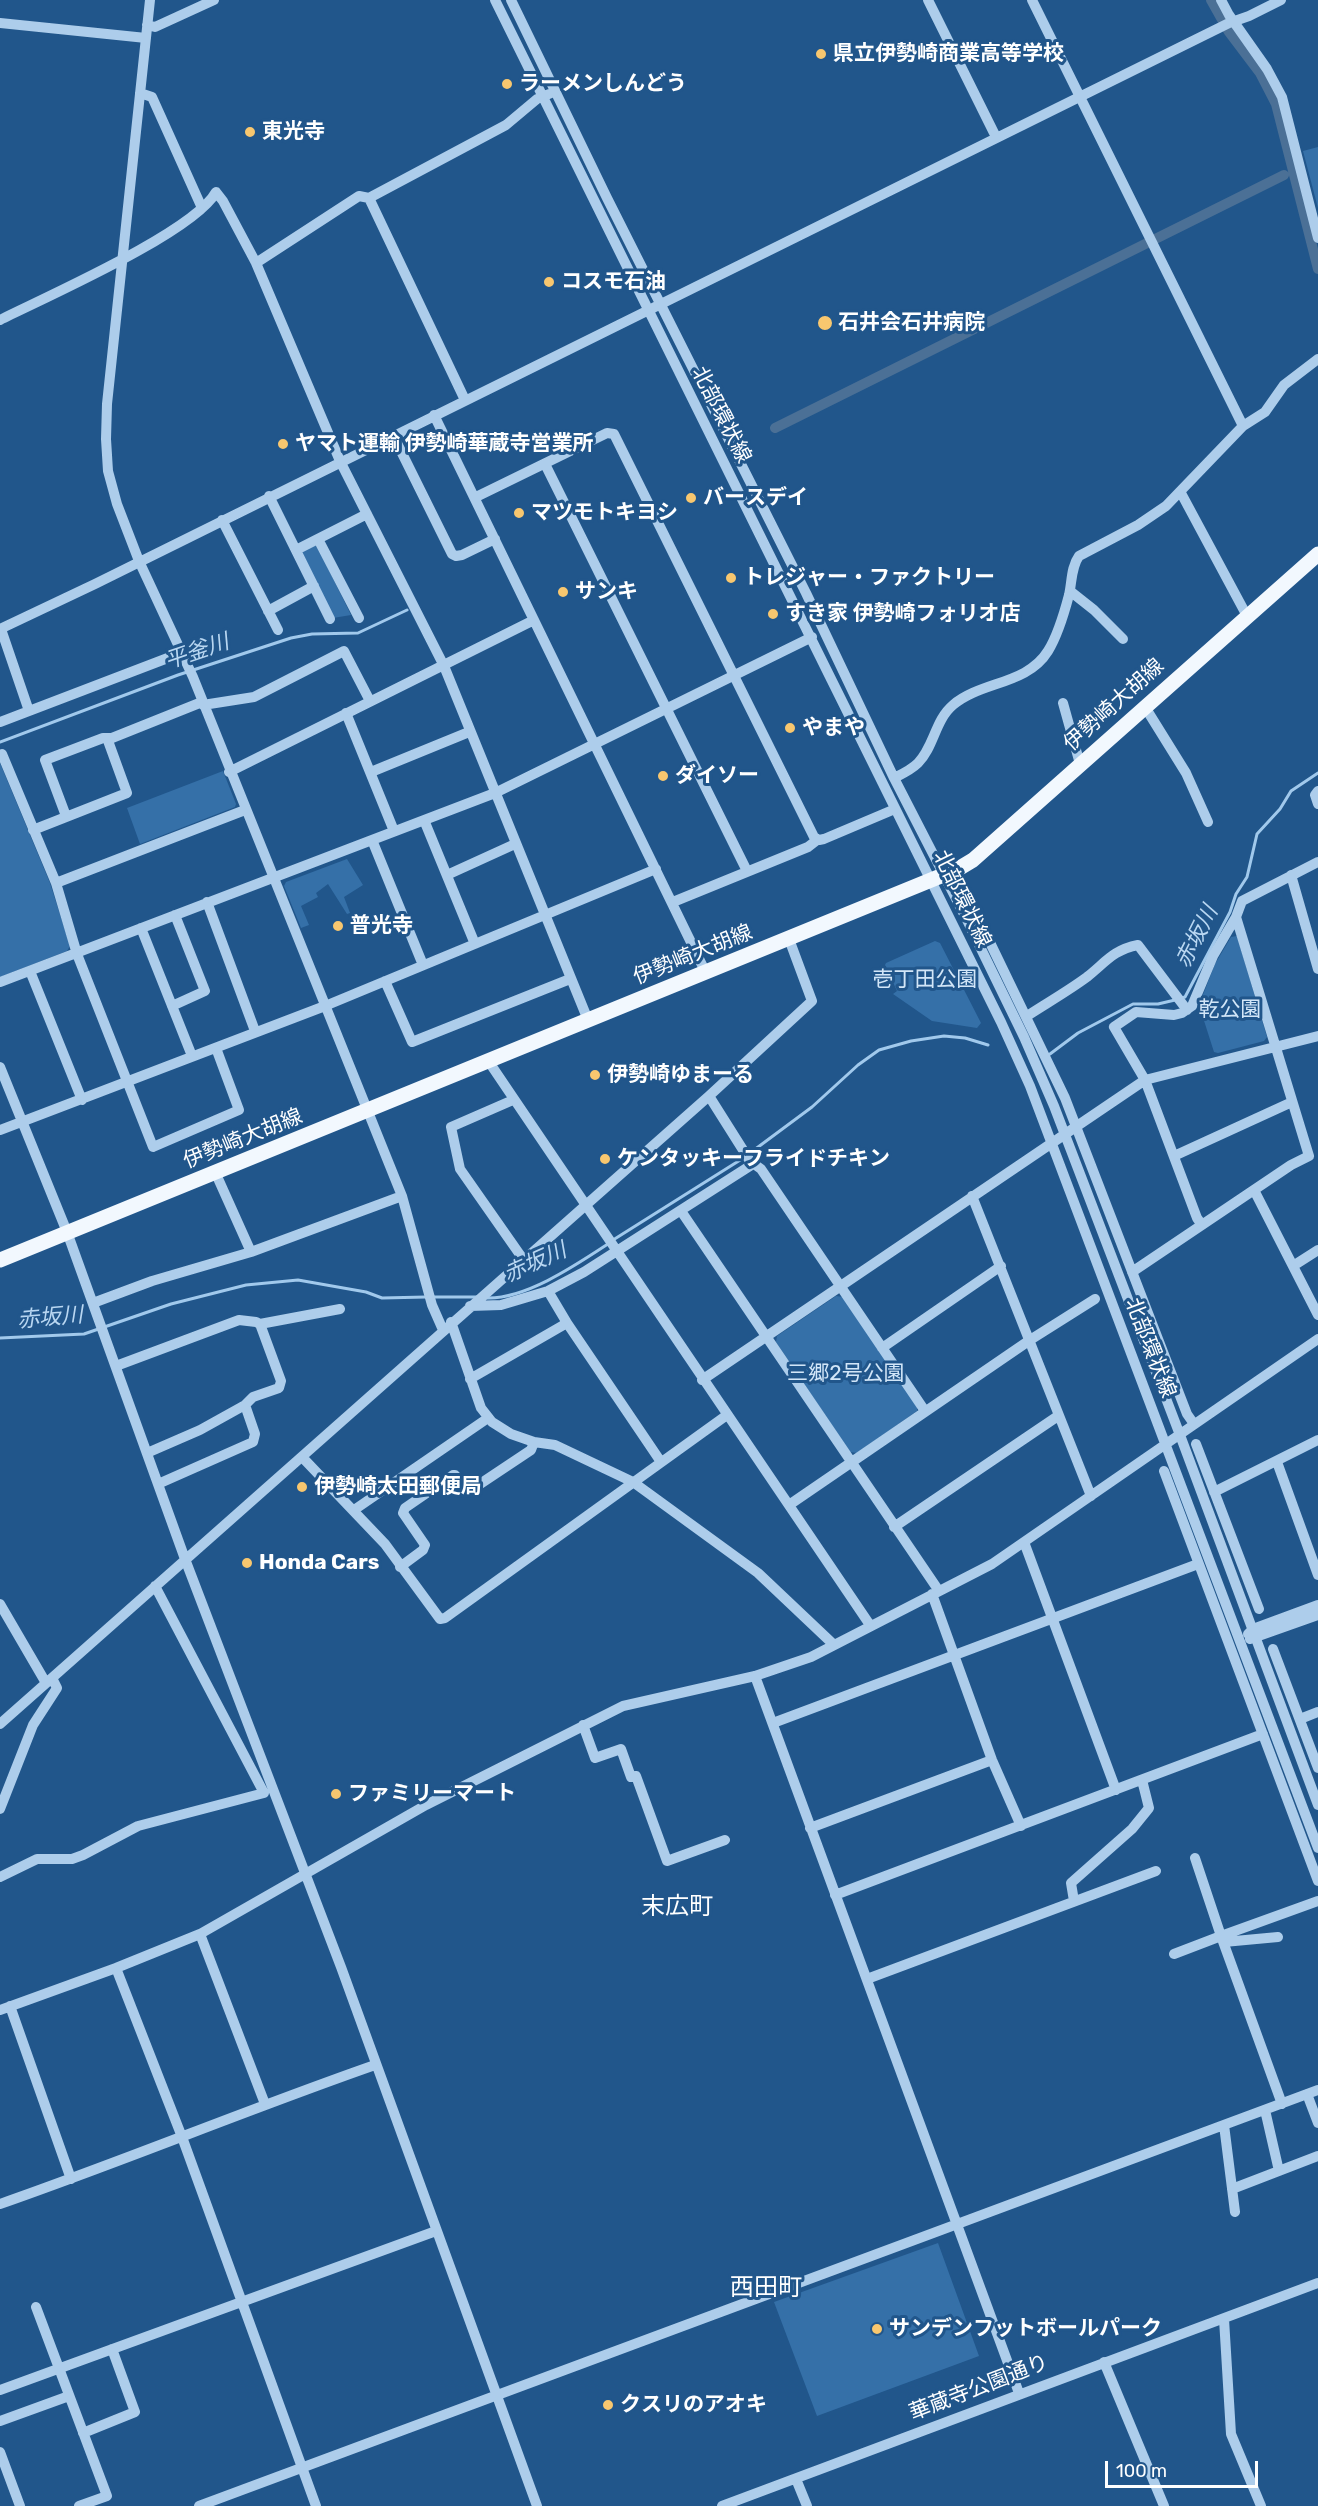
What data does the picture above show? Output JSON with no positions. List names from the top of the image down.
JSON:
{
  "streets": {
    "main road": ["伊勢崎大胡線"],
    "street": ["北部環状線", "華蔵寺公園通り"]
  },
  "crossings": [
    ["北部環状線", "伊勢崎大胡線"]
  ],
  "districts": ["末広町", "西田町"],
  "water": ["平釜川", "赤坂川"],
  "parks": ["壱丁田公園", "乾公園", "三郷2号公園"],
  "places": [
    "県立伊勢崎商業高等学校",
    "ラーメンしんどう",
    "東光寺",
    "コスモ石油",
    "石井会石井病院",
    "ヤマト運輸 伊勢崎華蔵寺営業所",
    "バースデイ",
    "マツモトキヨシ",
    "トレジャー・ファクトリー",
    "サンキ",
    "すき家 伊勢崎フォリオ店",
    "やまや",
    "ダイソー",
    "普光寺",
    "伊勢崎ゆまーる",
    "ケンタッキーフライドチキン",
    "伊勢崎太田郵便局",
    "Honda Cars",
    "ファミリーマート",
    "サンデンフットボールパーク",
    "クスリのアオキ"
  ],
  "scale_bar": "100 m"
}
